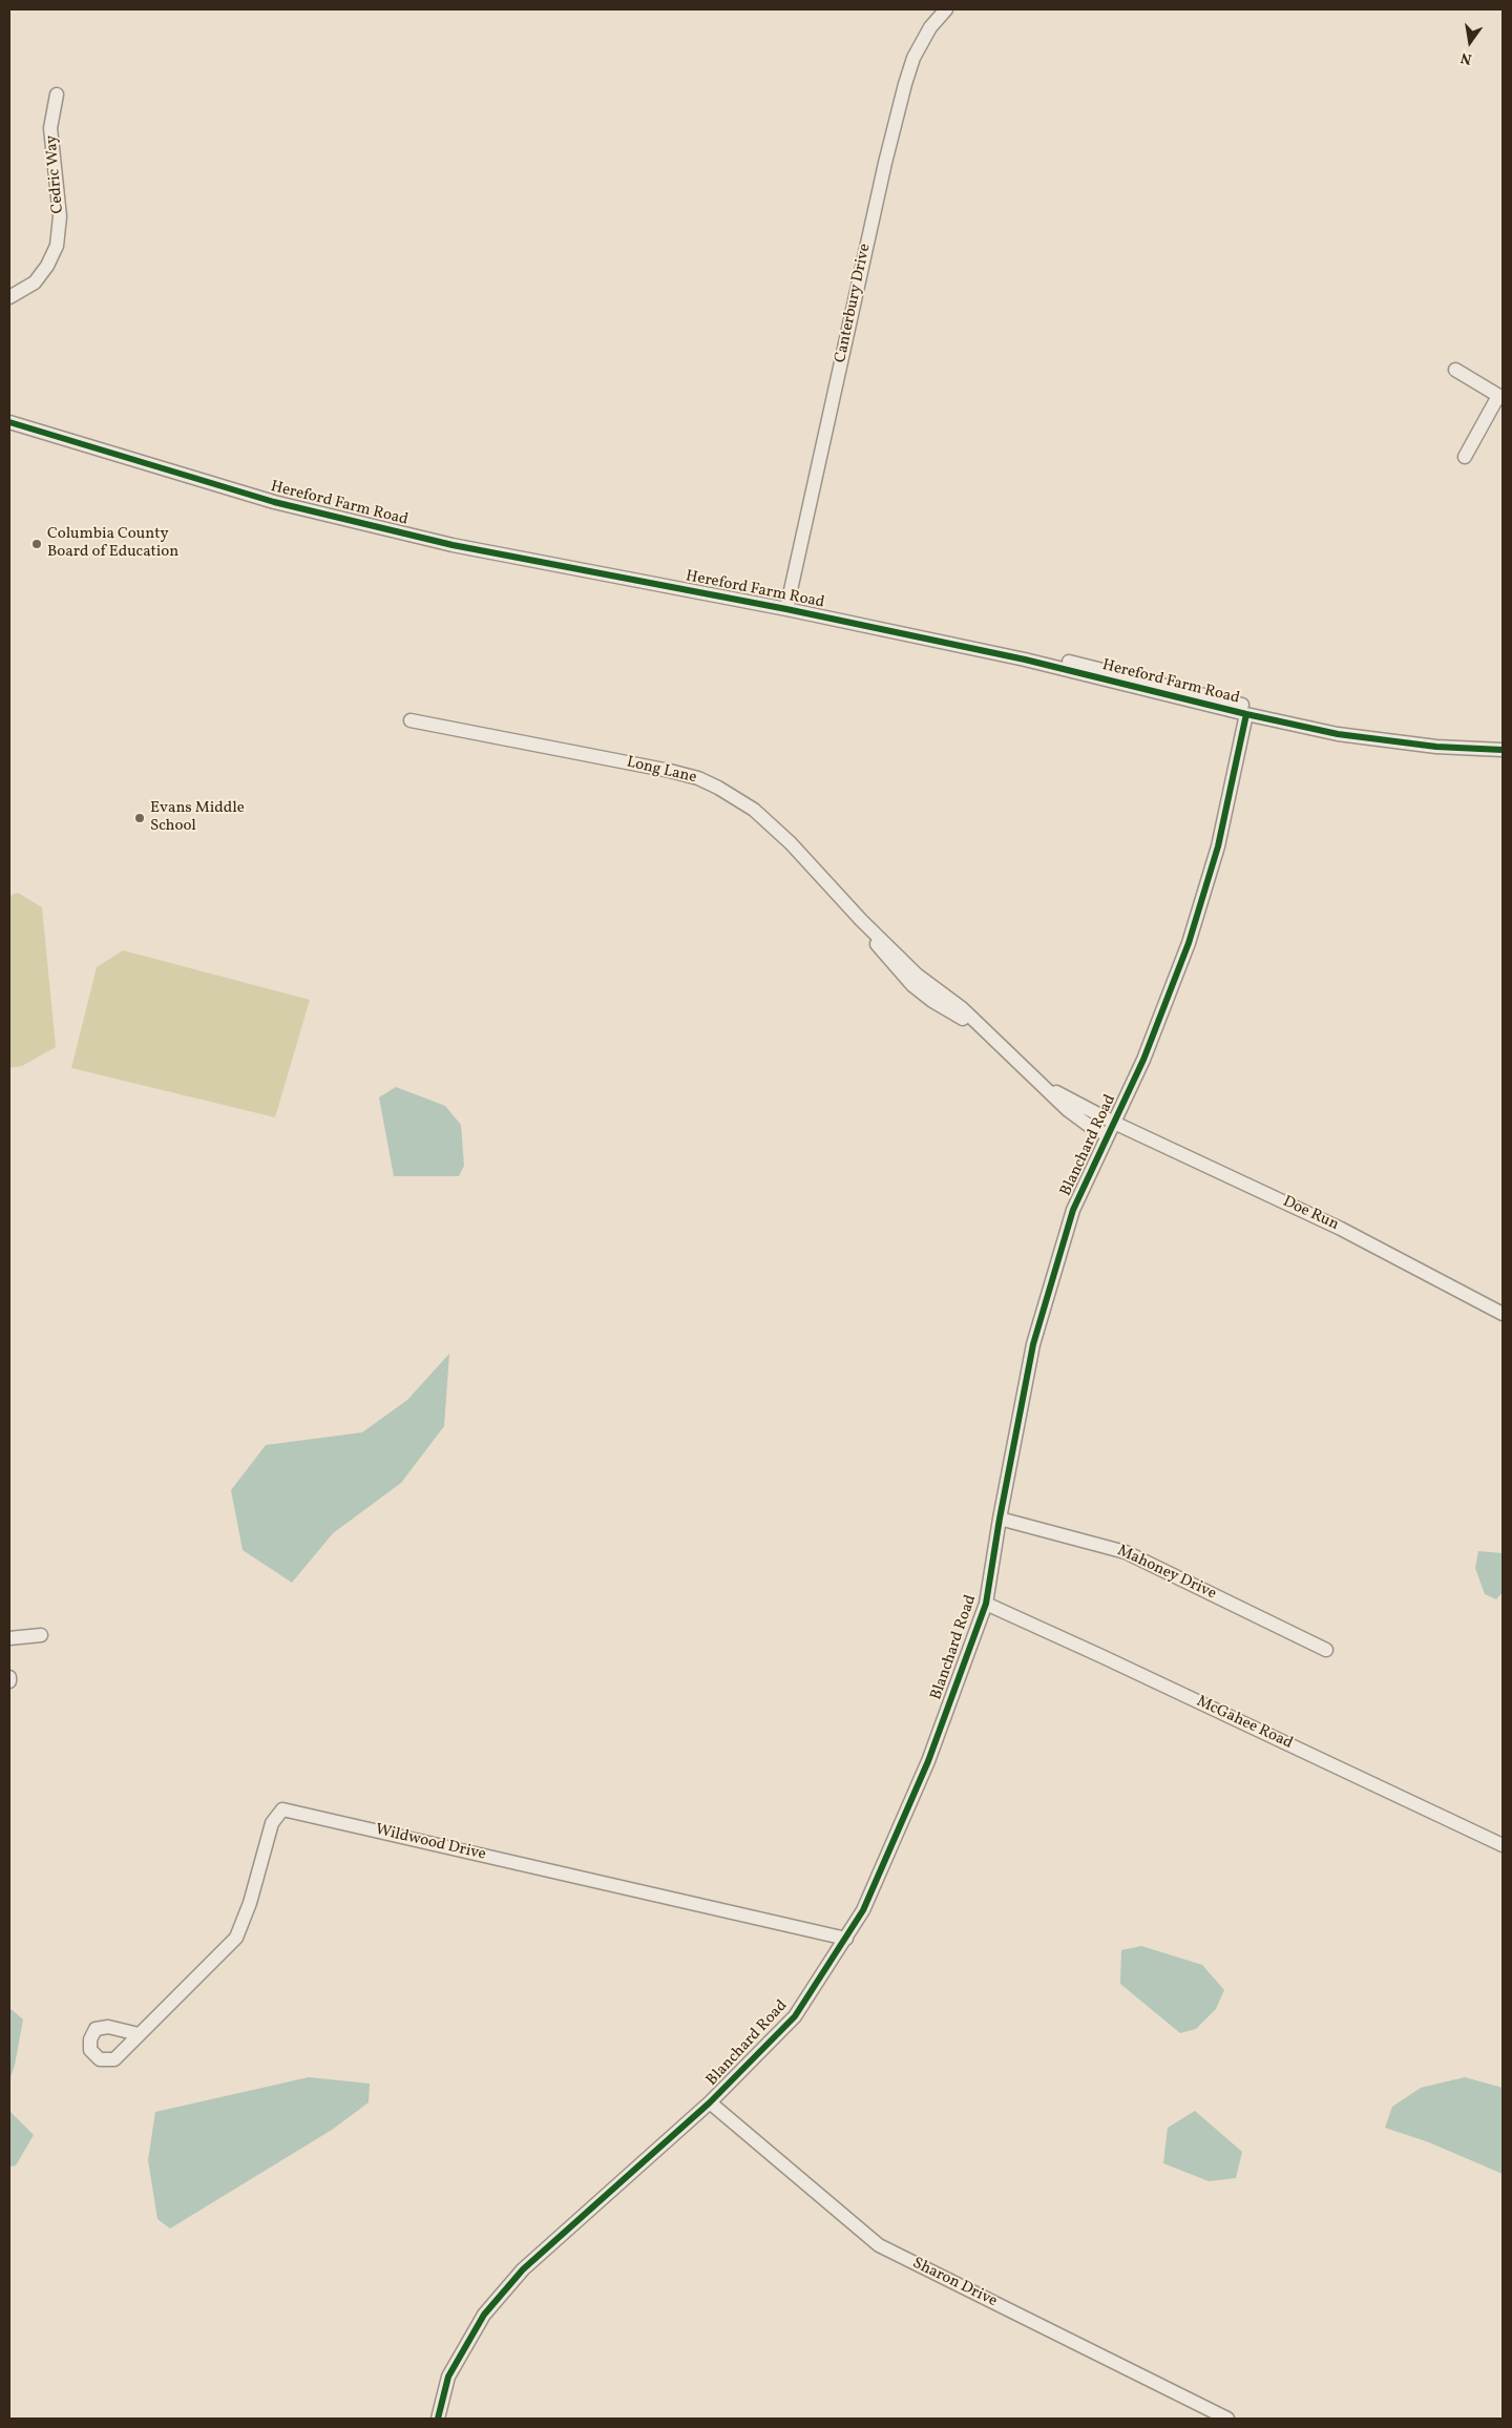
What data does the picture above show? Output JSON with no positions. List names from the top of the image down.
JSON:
{
  "streets": {
    "street": [
      "Cedric Way",
      "Canterbury Drive",
      "Hereford Farm Road",
      "Long Lane",
      "Blanchard Road",
      "Doe Run",
      "Mahoney Drive",
      "McGahee Road",
      "Wildwood Drive",
      "Sharon Drive"
    ]
  },
  "crossings": [
    ["Canterbury Drive", "Hereford Farm Road"],
    ["Hereford Farm Road", "Blanchard Road"],
    ["Long Lane", "Blanchard Road"],
    ["Long Lane", "Doe Run"],
    ["Blanchard Road", "Doe Run"],
    ["Blanchard Road", "Mahoney Drive"],
    ["Blanchard Road", "McGahee Road"],
    ["Blanchard Road", "Wildwood Drive"],
    ["Blanchard Road", "Sharon Drive"]
  ],
  "places": ["Columbia County Board of Education", "Evans Middle School"],
  "north": "bottom"
}
